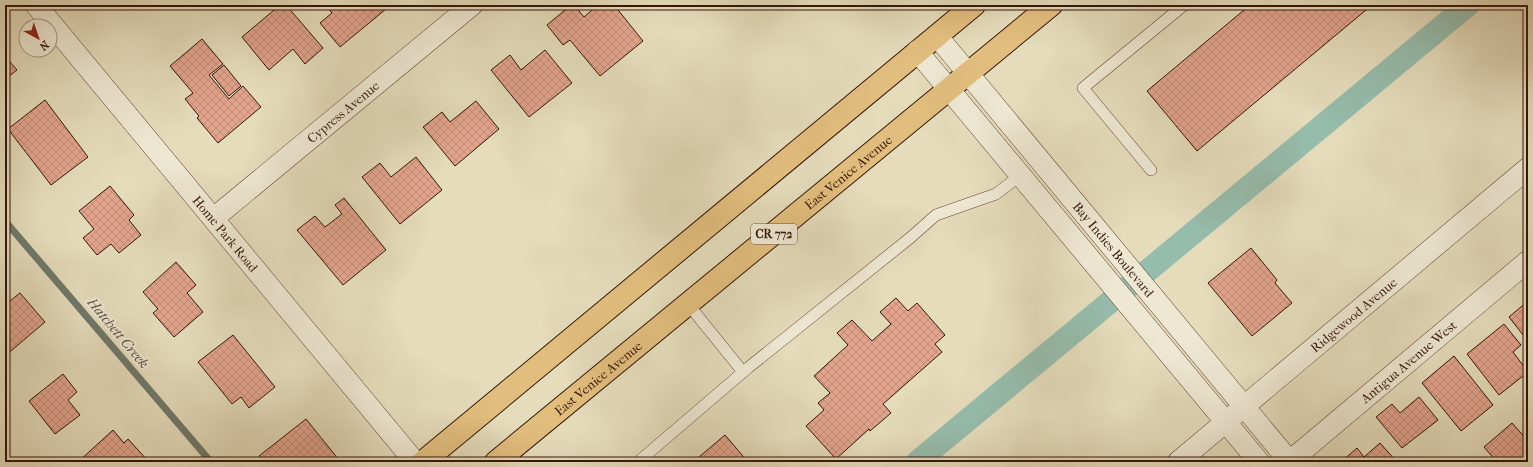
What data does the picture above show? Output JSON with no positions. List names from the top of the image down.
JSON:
{
  "streets": {
    "main road": ["East Venice Avenue", "CR 772"],
    "street": [
      "Cypress Avenue",
      "Home Park Road",
      "Bay Indies Boulevard",
      "Ridgewood Avenue",
      "Antigua Avenue West"
    ]
  },
  "crossings": [
    ["Cypress Avenue", "Home Park Road"],
    ["East Venice Avenue", "Bay Indies Boulevard"],
    ["Bay Indies Boulevard", "Ridgewood Avenue"],
    ["Bay Indies Boulevard", "Antigua Avenue West"]
  ],
  "water": ["Hatchett Creek"],
  "north": "bottom right"
}
